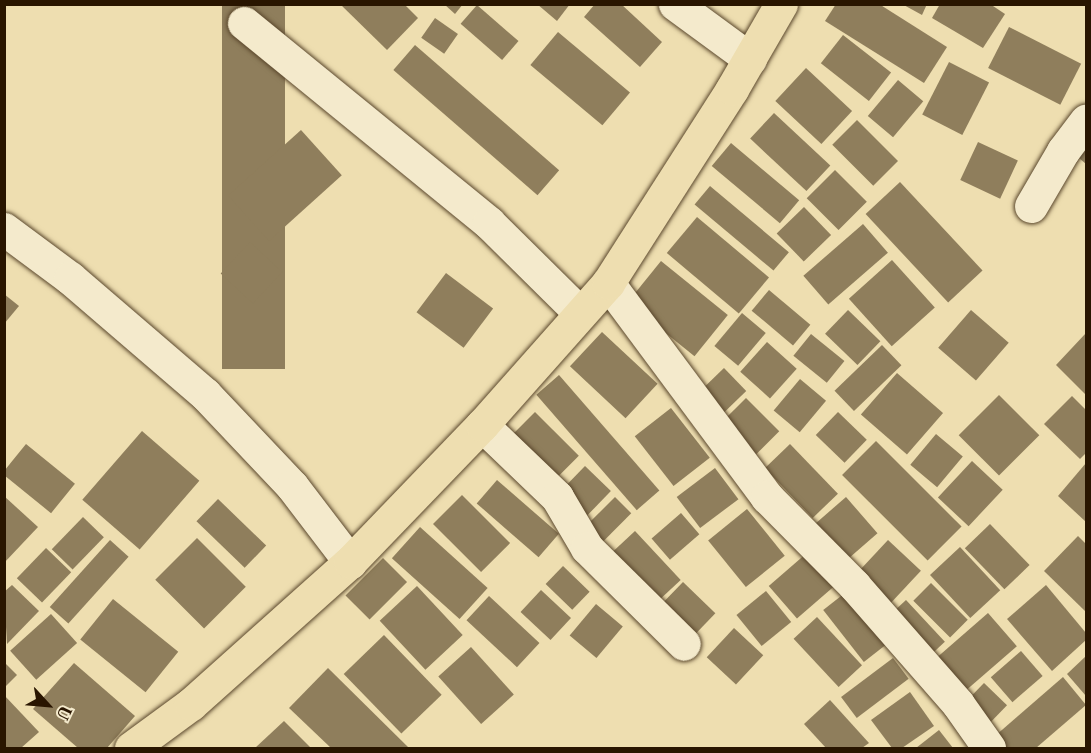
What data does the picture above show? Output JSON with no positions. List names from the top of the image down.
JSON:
{
  "north": "bottom right"
}
